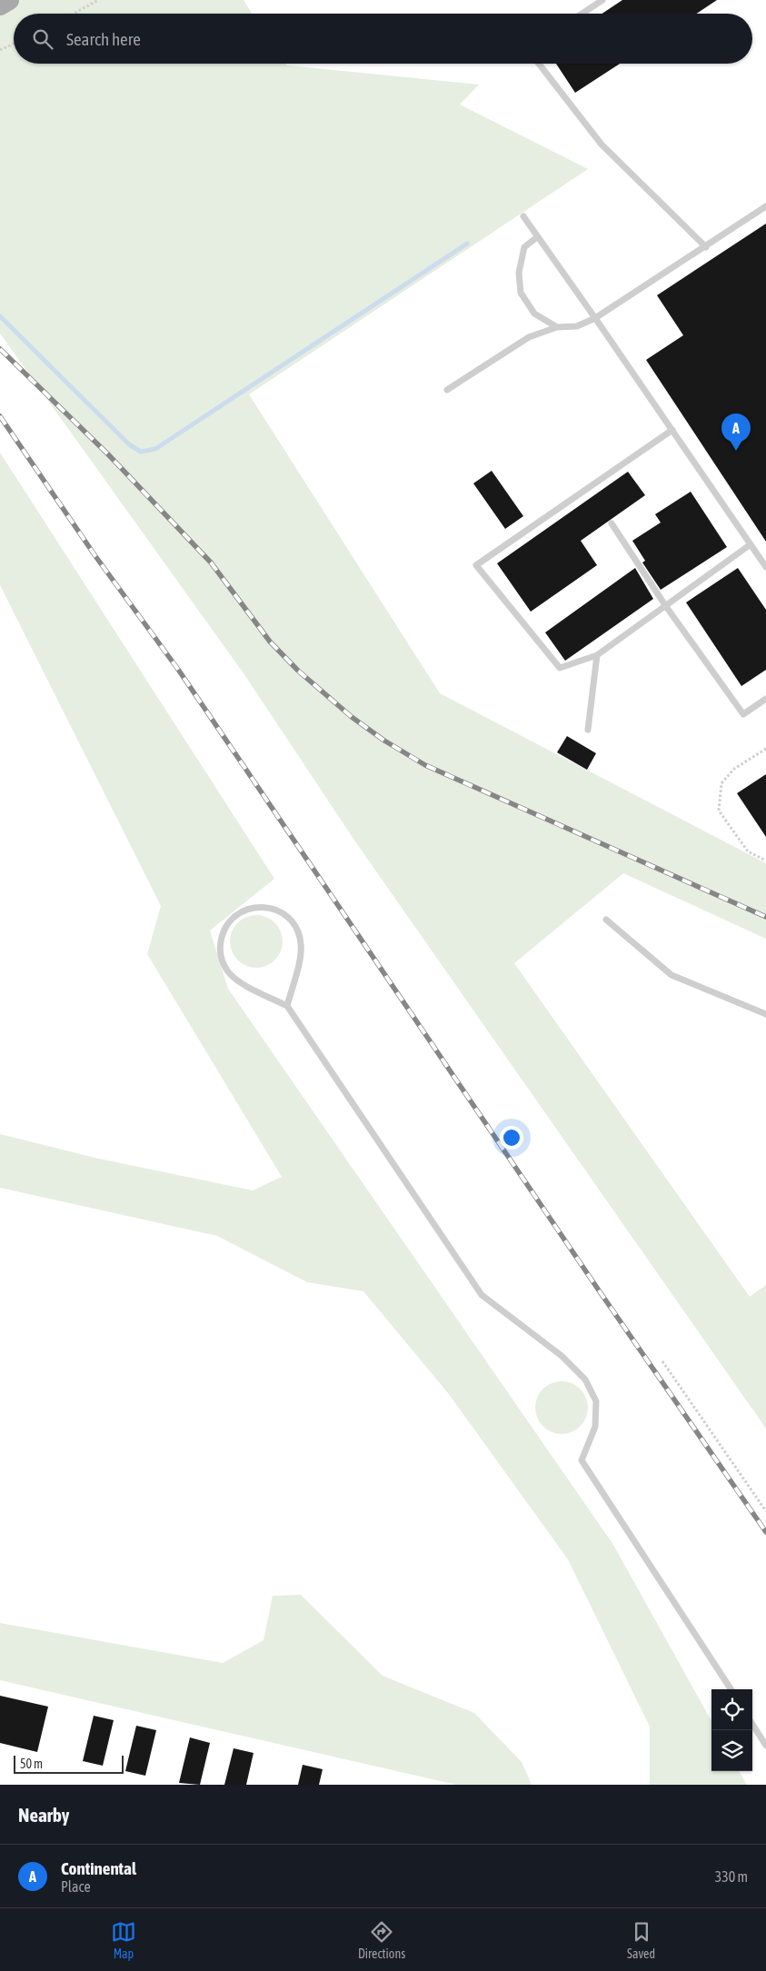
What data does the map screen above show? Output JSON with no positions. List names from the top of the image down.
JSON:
{
  "scale_bar": "50 m",
  "page": {
    "search": "Search here",
    "pins": "A",
    "scale": "50 m",
    "heading": "Nearby",
    "list": [
      {
        "mark": "A",
        "name": "Continental",
        "note": "Place",
        "value": "330 m"
      }
    ],
    "nav": ["Map", "Directions", "Saved"]
  }
}
